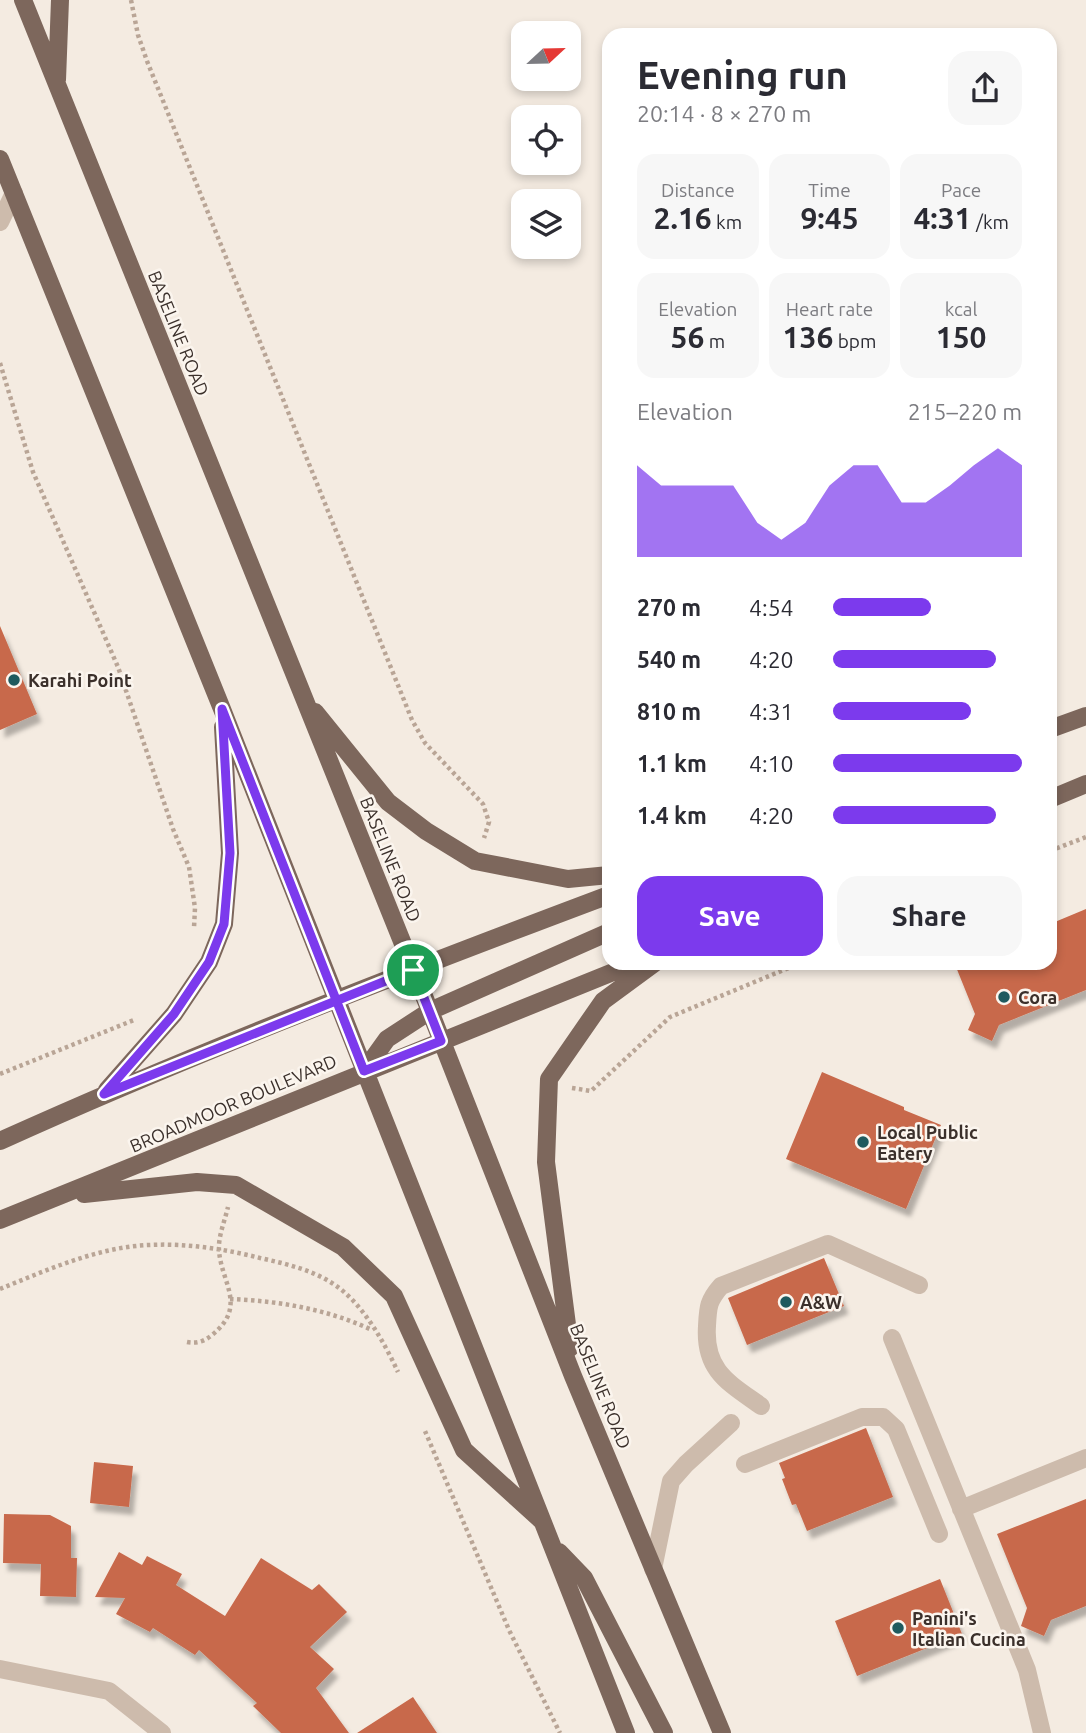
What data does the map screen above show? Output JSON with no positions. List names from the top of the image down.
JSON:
{
  "streets": {
    "main road": ["BASELINE ROAD", "BROADMOOR BOULEVARD"]
  },
  "crossings": [
    ["BASELINE ROAD", "BROADMOOR BOULEVARD"]
  ],
  "places": [
    "Karahi Point",
    "Cora",
    "Local Public Eatery",
    "A&W",
    "Panini's Italian Cucina"
  ],
  "north": "right",
  "page": {
    "heading": ["Evening run", "20:14 · 8 × 270 m"],
    "stats": [
      ["Distance", "2.16 km"],
      ["Time", "9:45"],
      ["Pace", "4:31 /km"],
      ["Elevation", "56 m"],
      ["Heart rate", "136 bpm"],
      ["kcal", "150"]
    ],
    "chart": ["Elevation", "215–220 m"],
    "list": [
      {
        "name": "270 m",
        "note": "4:54"
      },
      {
        "name": "540 m",
        "note": "4:20"
      },
      {
        "name": "810 m",
        "note": "4:31"
      },
      {
        "name": "1.1 km",
        "note": "4:10"
      },
      {
        "name": "1.4 km",
        "note": "4:20"
      }
    ],
    "buttons": ["Save", "Share"]
  }
}
